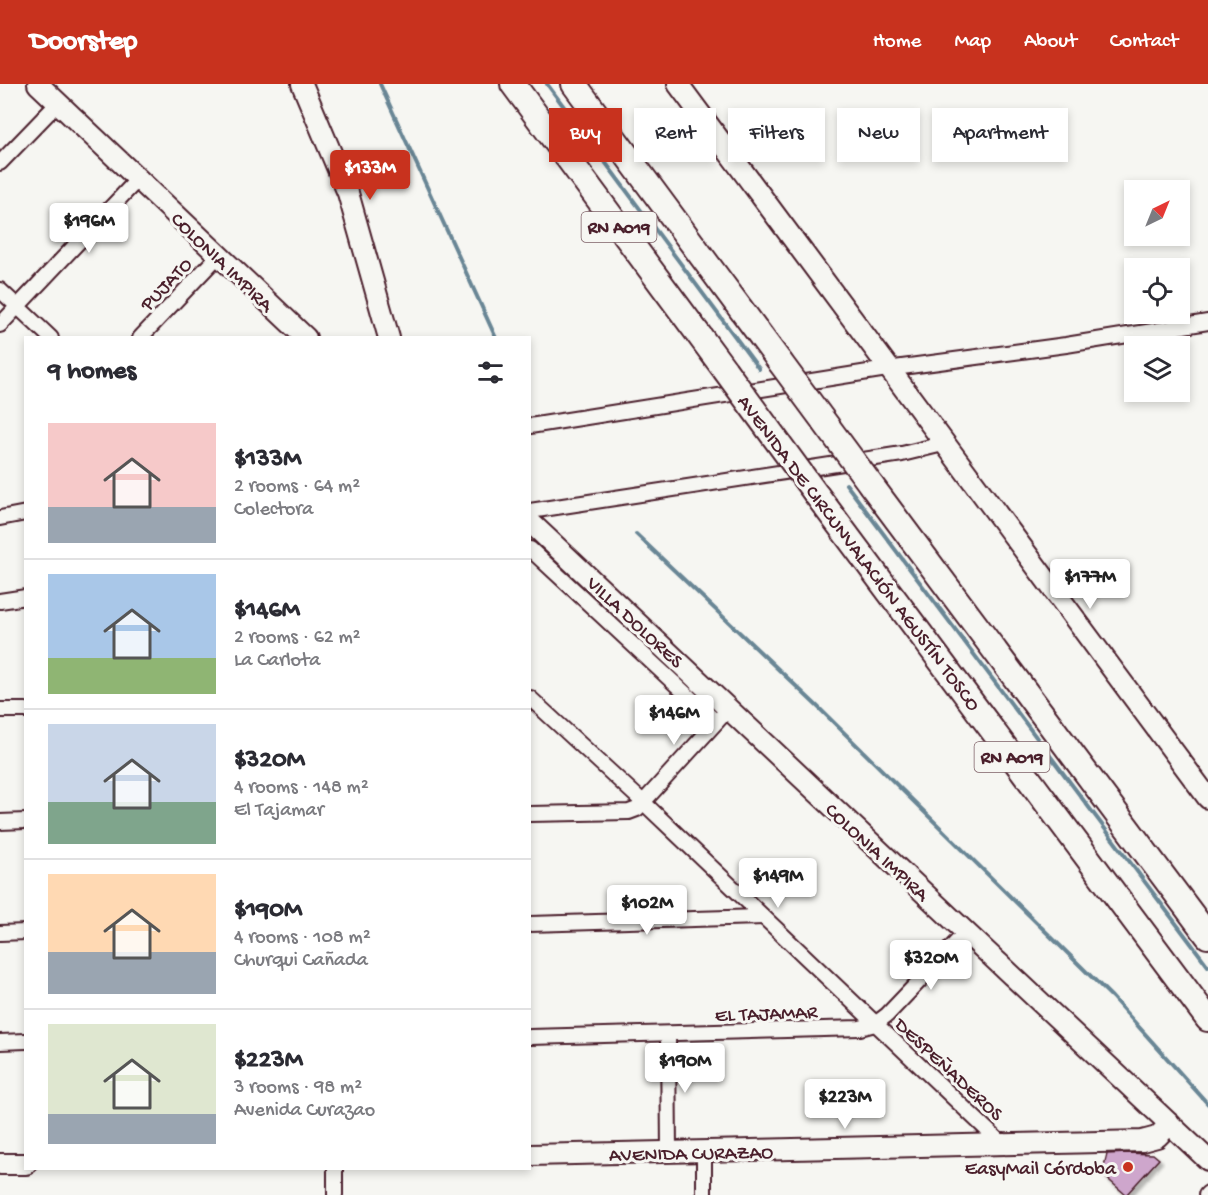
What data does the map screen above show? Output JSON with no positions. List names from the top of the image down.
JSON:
{
  "streets": {
    "highway": ["RN A019", "AVENIDA DE CIRCUNVALACIÓN AGUSTÍN TOSCO"],
    "street": [
      "COLONIA IMPIRA",
      "PUJATO",
      "VILLA DOLORES",
      "EL TAJAMAR",
      "DESPEÑADEROS",
      "AVENIDA CURAZAO"
    ]
  },
  "crossings": [
    ["COLONIA IMPIRA", "PUJATO"],
    ["COLONIA IMPIRA", "VILLA DOLORES"],
    ["COLONIA IMPIRA", "AVENIDA CURAZAO"],
    ["EL TAJAMAR", "DESPEÑADEROS"],
    ["DESPEÑADEROS", "AVENIDA CURAZAO"]
  ],
  "places": ["EasyMail Córdoba"],
  "north": "top right",
  "page": {
    "header": "Doorstep",
    "nav": [
      "Home",
      "Map",
      "About",
      "Contact"
    ],
    "chip": [
      "Buy",
      "Rent",
      "Filters",
      "New",
      "Apartment"
    ],
    "price": [
      "$133M",
      "$196M",
      "$177M",
      "$146M",
      "$149M",
      "$102M",
      "$320M",
      "$190M",
      "$223M"
    ],
    "heading": "9 homes",
    "list": [
      {
        "name": "$133M",
        "note": "2 rooms · 64 m² · Colectora"
      },
      {
        "name": "$146M",
        "note": "2 rooms · 62 m² · La Carlota"
      },
      {
        "name": "$320M",
        "note": "4 rooms · 148 m² · El Tajamar"
      },
      {
        "name": "$190M",
        "note": "4 rooms · 108 m² · Churqui Cañada"
      },
      {
        "name": "$223M",
        "note": "3 rooms · 98 m² · Avenida Curazao"
      }
    ]
  }
}
